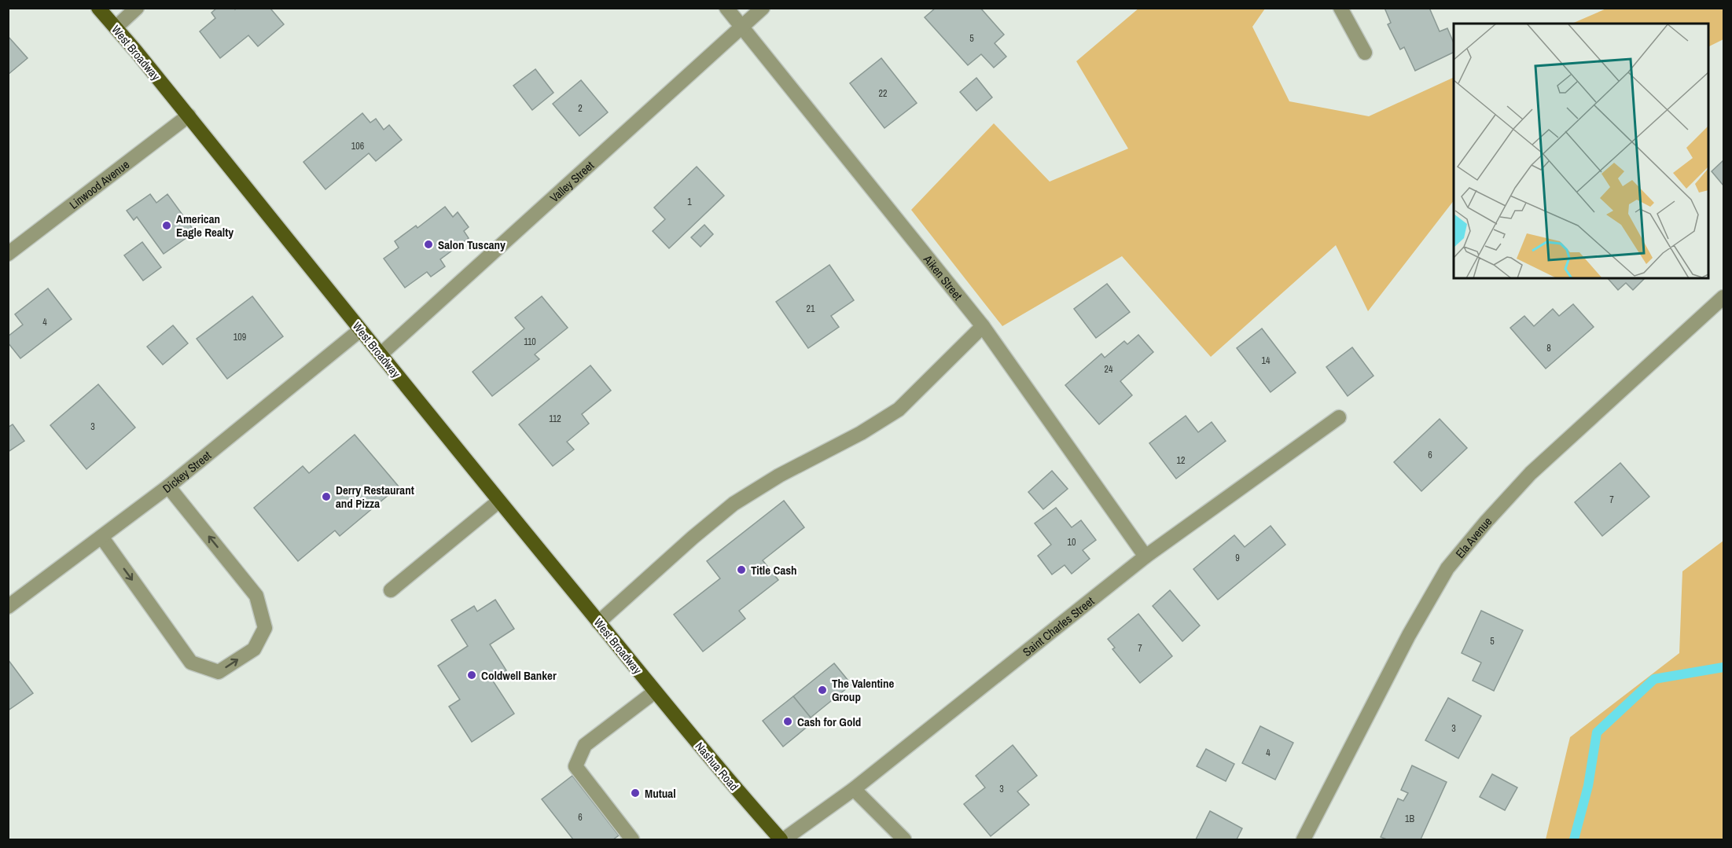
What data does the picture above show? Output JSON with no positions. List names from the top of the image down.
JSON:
{
  "streets": {
    "main road": ["West Broadway", "Nashua Road"],
    "street": [
      "Valley Street",
      "Linwood Avenue",
      "Aiken Street",
      "Dickey Street",
      "Ela Avenue",
      "Saint Charles Street"
    ]
  },
  "crossings": [
    ["West Broadway", "Valley Street"],
    ["West Broadway", "Linwood Avenue"],
    ["West Broadway", "Dickey Street"],
    ["West Broadway", "Nashua Road"],
    ["Valley Street", "Aiken Street"],
    ["Aiken Street", "Saint Charles Street"],
    ["Saint Charles Street", "Nashua Road"]
  ],
  "places": [
    "American Eagle Realty",
    "Salon Tuscany",
    "Derry Restaurant and Pizza",
    "Title Cash",
    "Coldwell Banker",
    "The Valentine Group",
    "Cash for Gold",
    "Mutual"
  ],
  "house_numbers": [
    "5",
    "22",
    "2",
    "106",
    "1",
    "21",
    "4",
    "109",
    "110",
    "8",
    "14",
    "24",
    "112",
    "3",
    "6",
    "12",
    "7",
    "10",
    "9",
    "5",
    "7",
    "3",
    "4",
    "3",
    "6",
    "1B"
  ]
}
